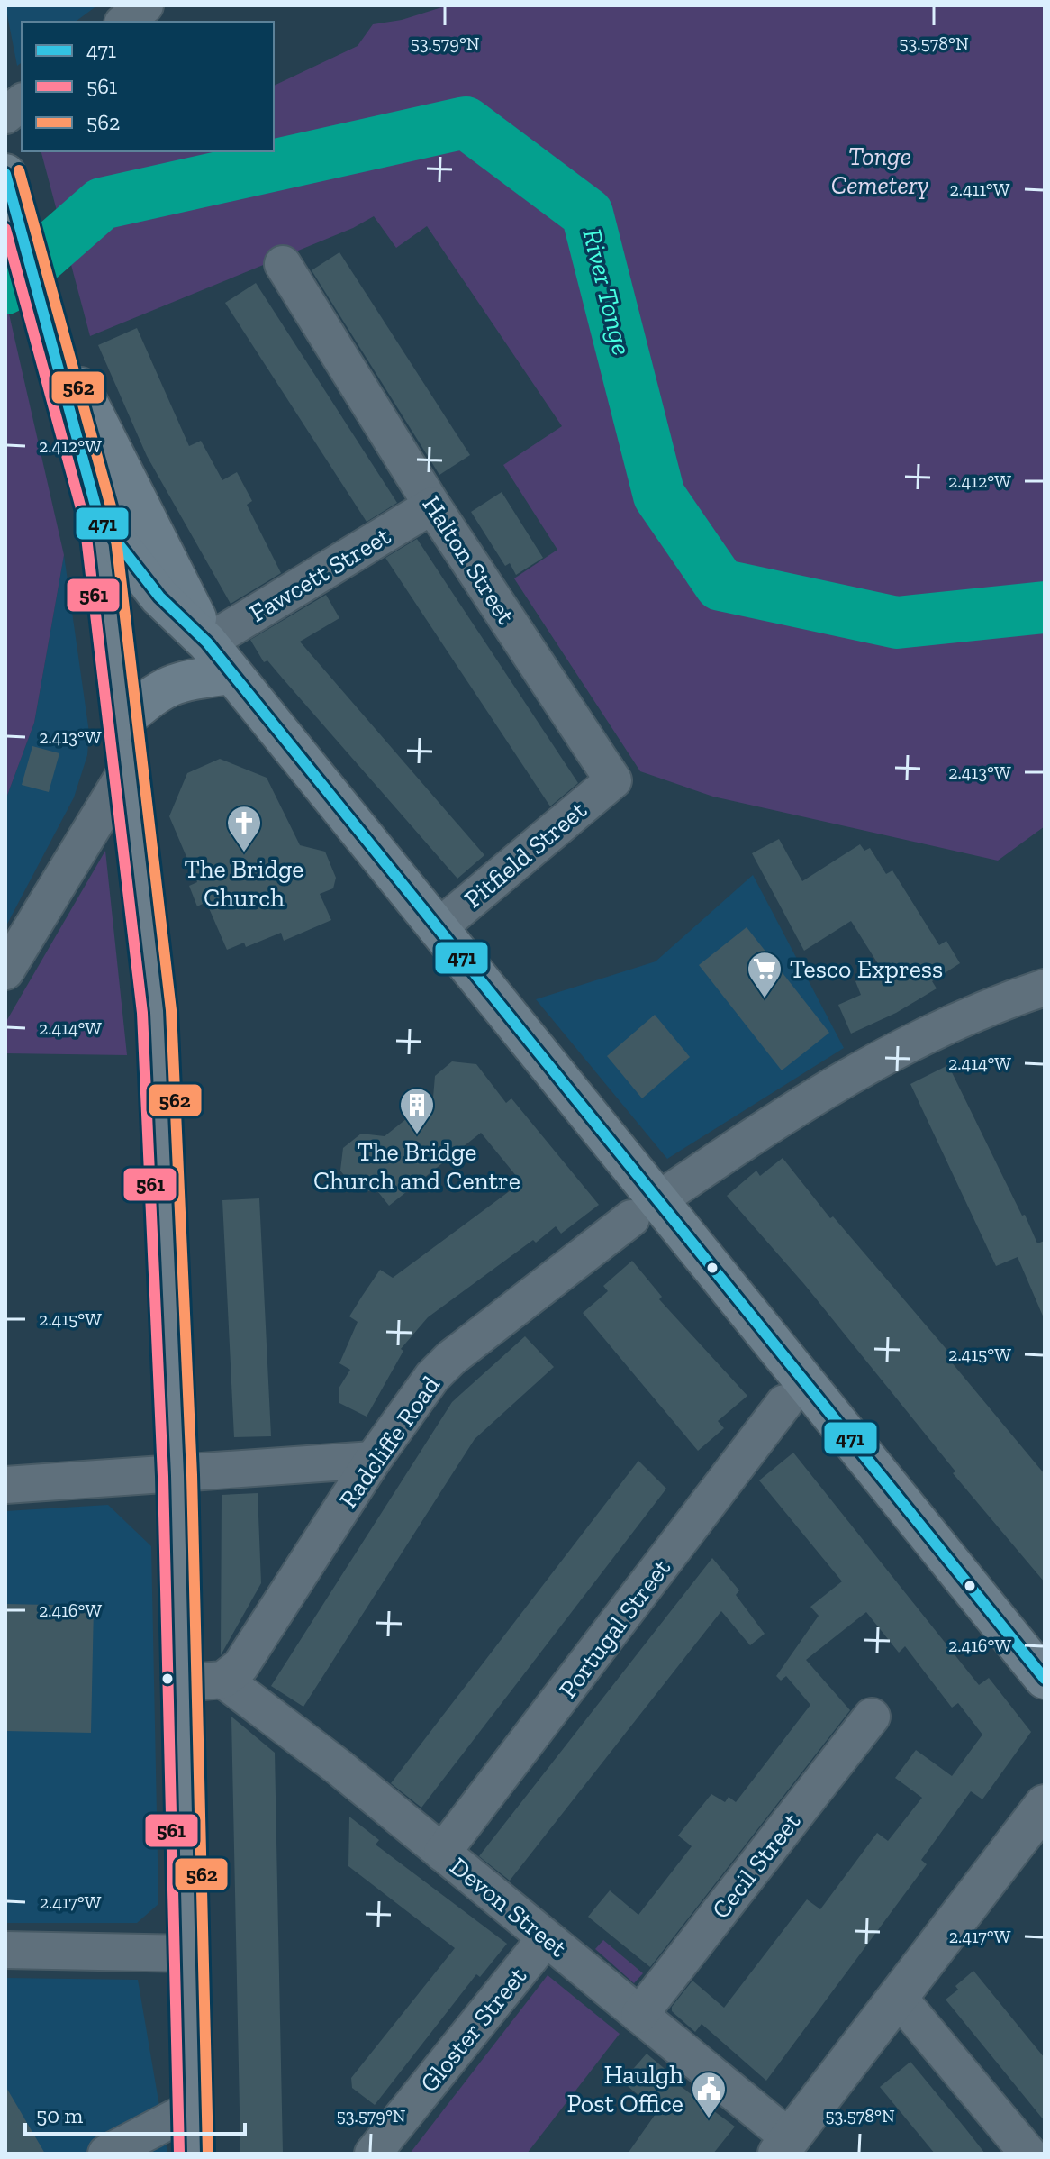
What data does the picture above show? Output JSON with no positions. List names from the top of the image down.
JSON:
{
  "streets": {
    "street": [
      "Halton Street",
      "Fawcett Street",
      "Pitfield Street",
      "Radcliffe Road",
      "Portugal Street",
      "Cecil Street",
      "Devon Street",
      "Gloster Street"
    ]
  },
  "crossings": [
    ["Halton Street", "Fawcett Street"],
    ["Halton Street", "Pitfield Street"],
    ["Radcliffe Road", "Devon Street"],
    ["Portugal Street", "Devon Street"],
    ["Cecil Street", "Devon Street"],
    ["Devon Street", "Gloster Street"]
  ],
  "water": ["River Tonge"],
  "parks": ["Tonge Cemetery"],
  "places": {
    "church": ["The Bridge Church"],
    "supermarket": ["Tesco Express"],
    "building": ["The Bridge Church and Centre"],
    "public building": ["Haulgh Post Office"]
  },
  "lines": ["transit line 562", "transit line 471", "transit line 561"],
  "legend": ["471", "561", "562"],
  "scale_bar": "50 m",
  "coordinates": [
    "53.579°N",
    "53.578°N",
    "2.411°W",
    "2.412°W",
    "2.413°W",
    "2.414°W",
    "2.415°W",
    "2.416°W",
    "2.417°W"
  ]
}
